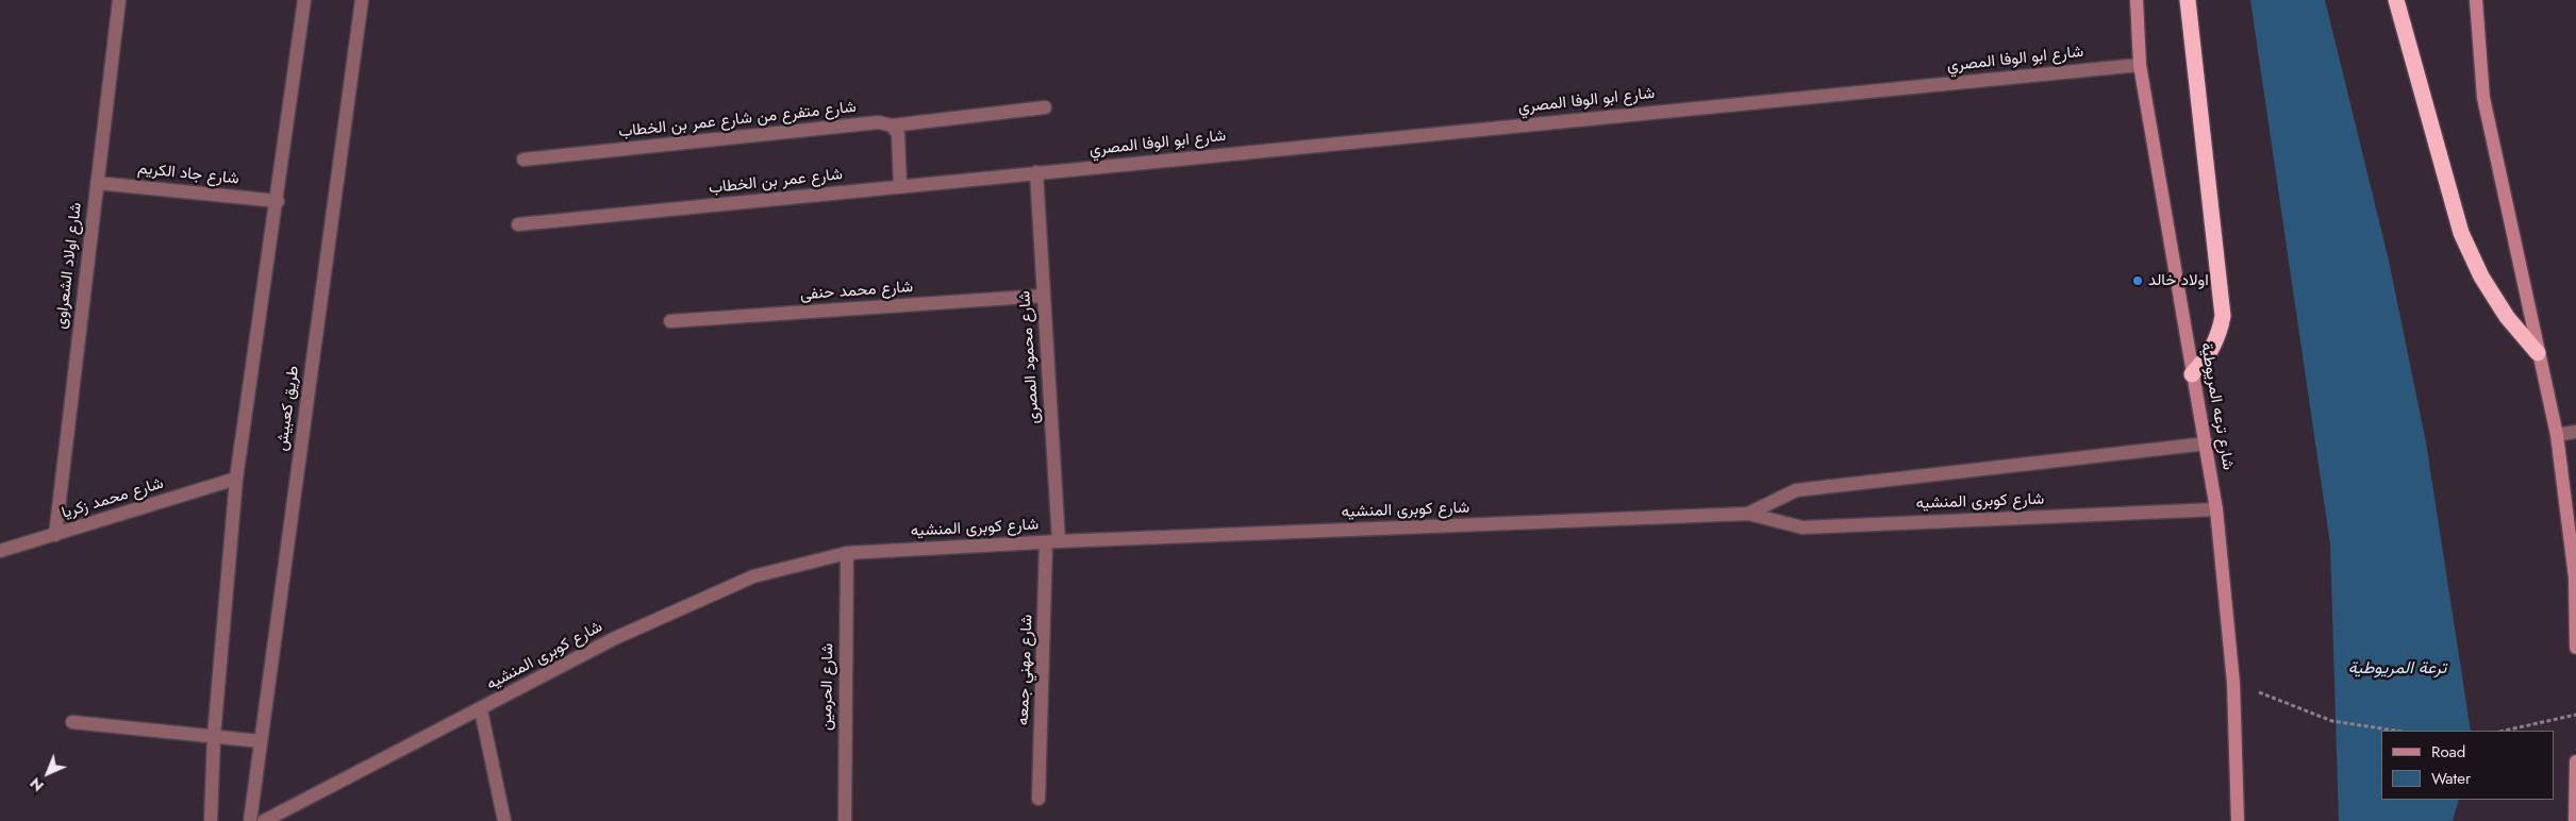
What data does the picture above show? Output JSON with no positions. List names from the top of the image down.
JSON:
{
  "streets": {
    "main road": ["شارع ترعه المريوطية"],
    "street": [
      "شارع ابو الوفا المصري",
      "شارع متفرع من شارع عمر بن الخطاب",
      "شارع جاد الكريم",
      "شارع عمر بن الخطاب",
      "شارع اولاد الشعراوى",
      "شارع محمد حنفى",
      "شارع محمود المصرى",
      "طريق كعبيش",
      "شارع محمد زكريا",
      "شارع كوبرى المنشيه",
      "شارع مهني جمعه",
      "شارع الحرمين"
    ]
  },
  "crossings": [
    ["شارع ابو الوفا المصري", "شارع عمر بن الخطاب"],
    ["شارع ابو الوفا المصري", "شارع محمود المصرى"],
    ["شارع ابو الوفا المصري", "شارع ترعه المريوطية"],
    ["شارع جاد الكريم", "شارع اولاد الشعراوى"],
    ["شارع عمر بن الخطاب", "شارع محمود المصرى"],
    ["شارع اولاد الشعراوى", "شارع محمد زكريا"],
    ["شارع محمد حنفى", "شارع محمود المصرى"],
    ["شارع محمود المصرى", "شارع كوبرى المنشيه"],
    ["شارع محمود المصرى", "شارع مهني جمعه"],
    ["شارع ترعه المريوطية", "شارع كوبرى المنشيه"],
    ["شارع كوبرى المنشيه", "شارع مهني جمعه"],
    ["شارع كوبرى المنشيه", "شارع الحرمين"]
  ],
  "water": ["ترعة المريوطية"],
  "places": ["اولاد خالد"],
  "legend": ["Road", "Water"],
  "north": "bottom left"
}
